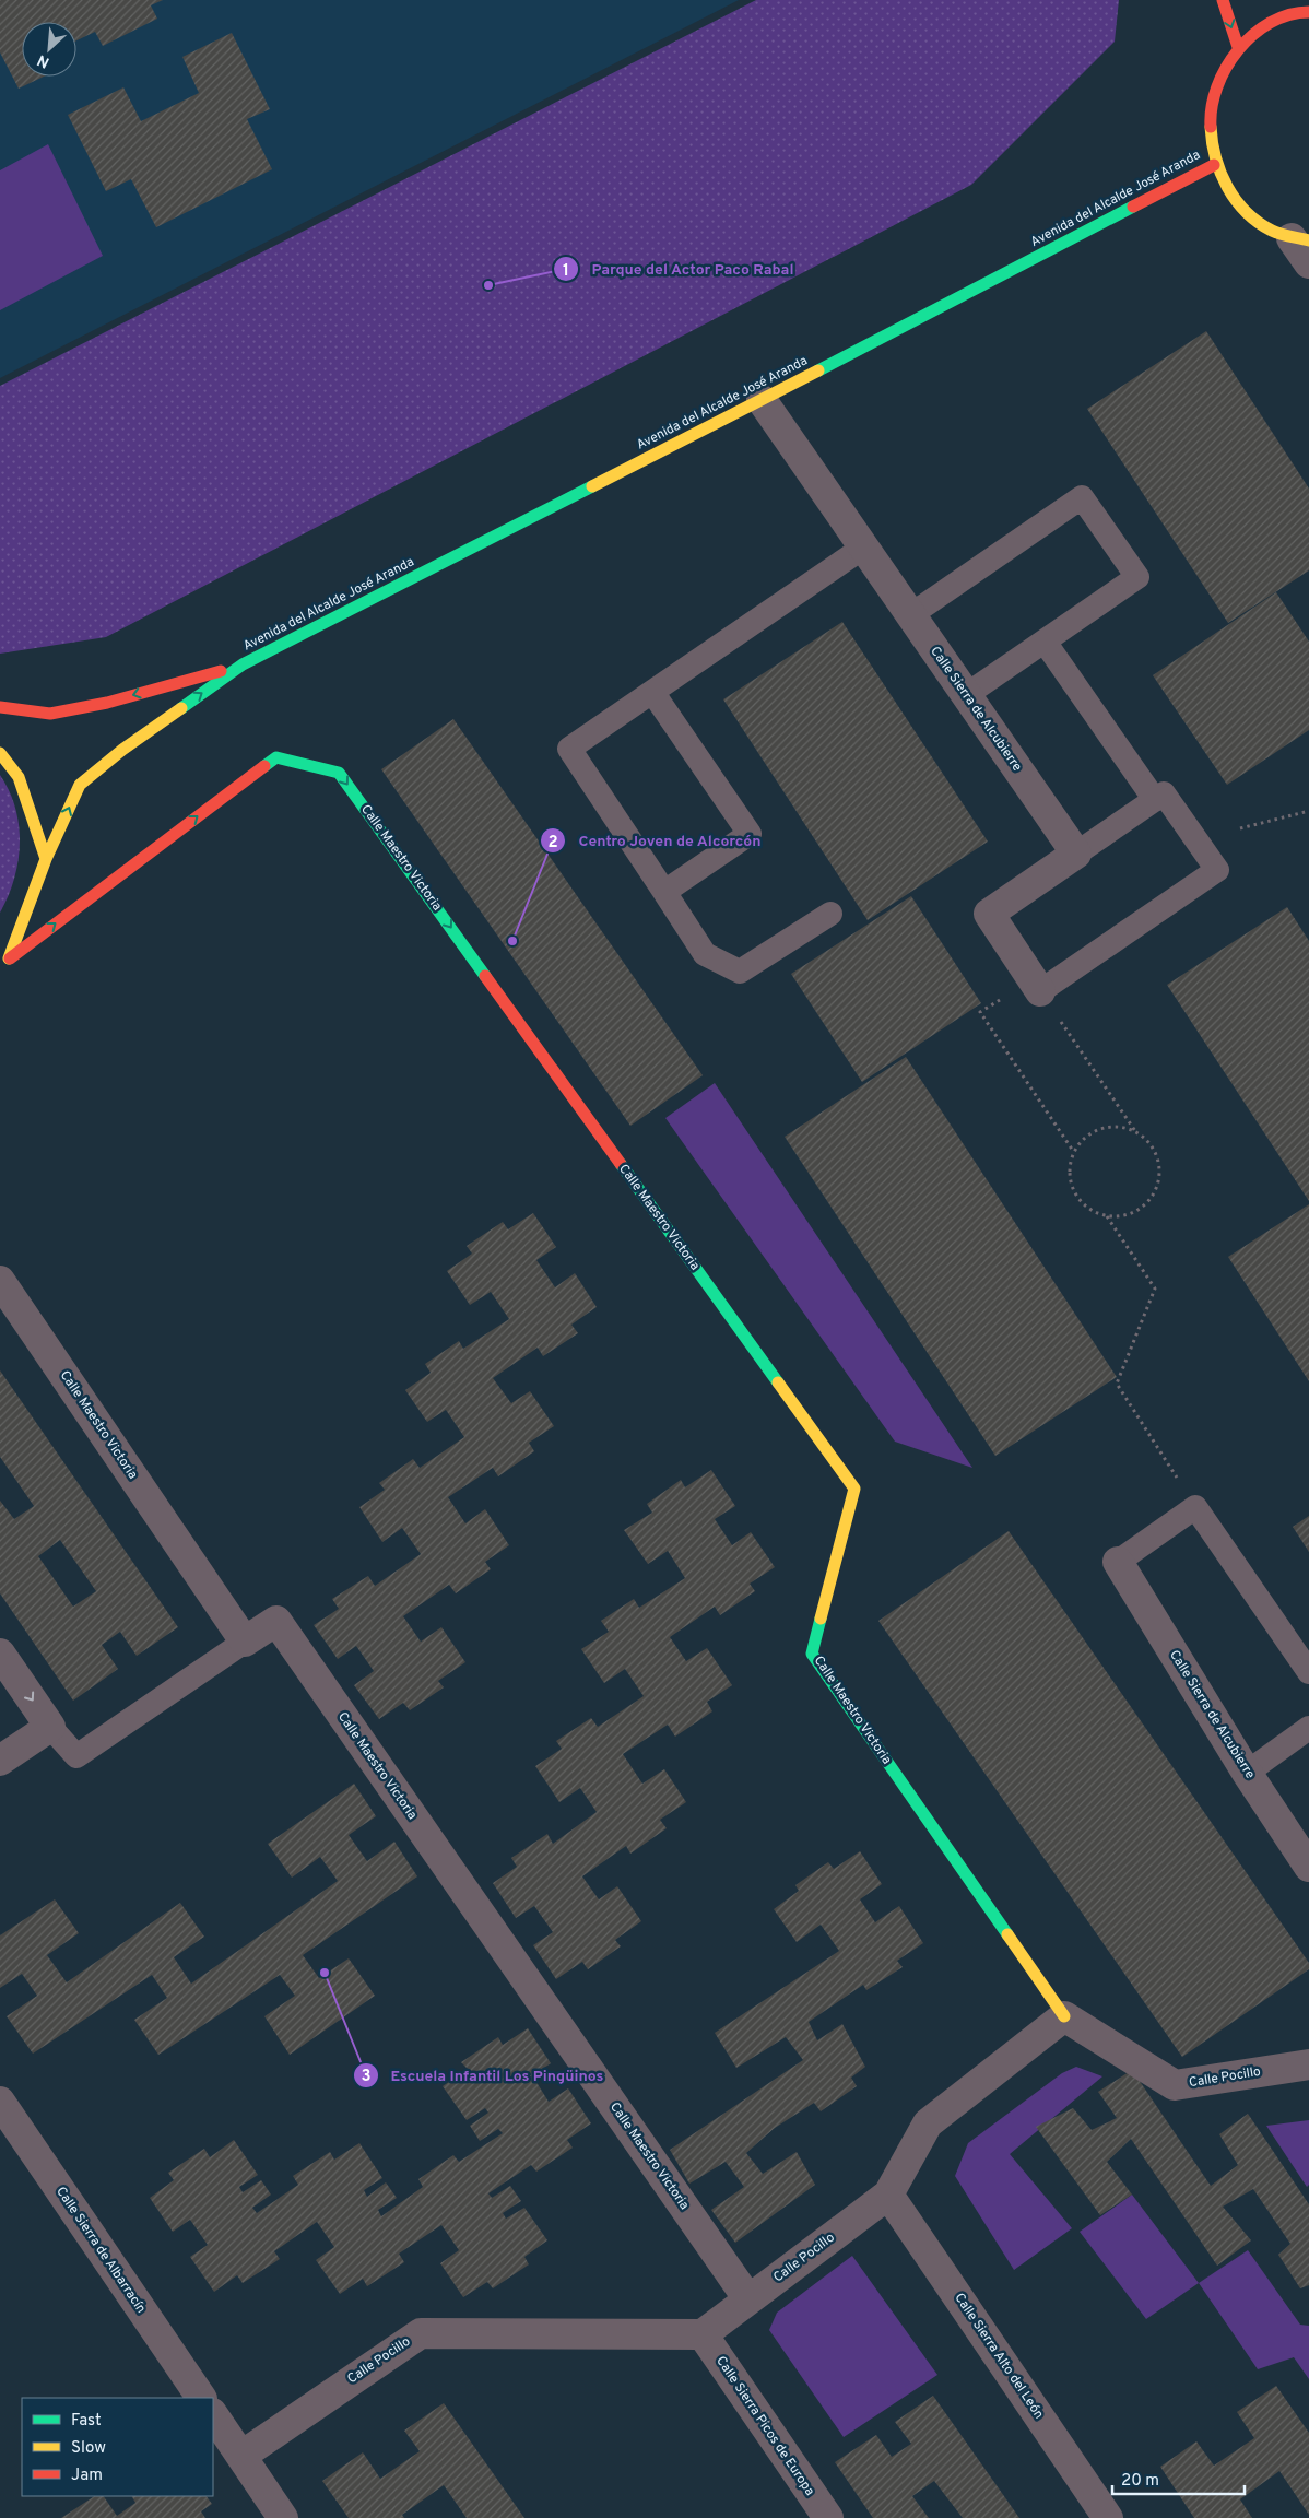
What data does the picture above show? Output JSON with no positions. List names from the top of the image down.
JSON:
{
  "streets": {
    "street": [
      "Avenida del Alcalde José Aranda",
      "Calle Sierra de Alcubierre",
      "Calle Maestro Victoria",
      "Calle Pocillo",
      "Calle Sierra de Albarracín",
      "Calle Sierra Alto del León",
      "Calle Sierra Picos de Europa"
    ]
  },
  "crossings": [
    ["Avenida del Alcalde José Aranda", "Calle Sierra de Alcubierre"],
    ["Avenida del Alcalde José Aranda", "Calle Maestro Victoria"],
    ["Calle Maestro Victoria", "Calle Pocillo"],
    ["Calle Pocillo", "Calle Sierra Alto del León"],
    ["Calle Pocillo", "Calle Sierra Picos de Europa"]
  ],
  "places": ["Parque del Actor Paco Rabal", "Centro Joven de Alcorcón", "Escuela Infantil Los Pingüinos"],
  "legend": ["Fast", "Slow", "Jam"],
  "scale_bar": "20 m",
  "north": "bottom left"
}
